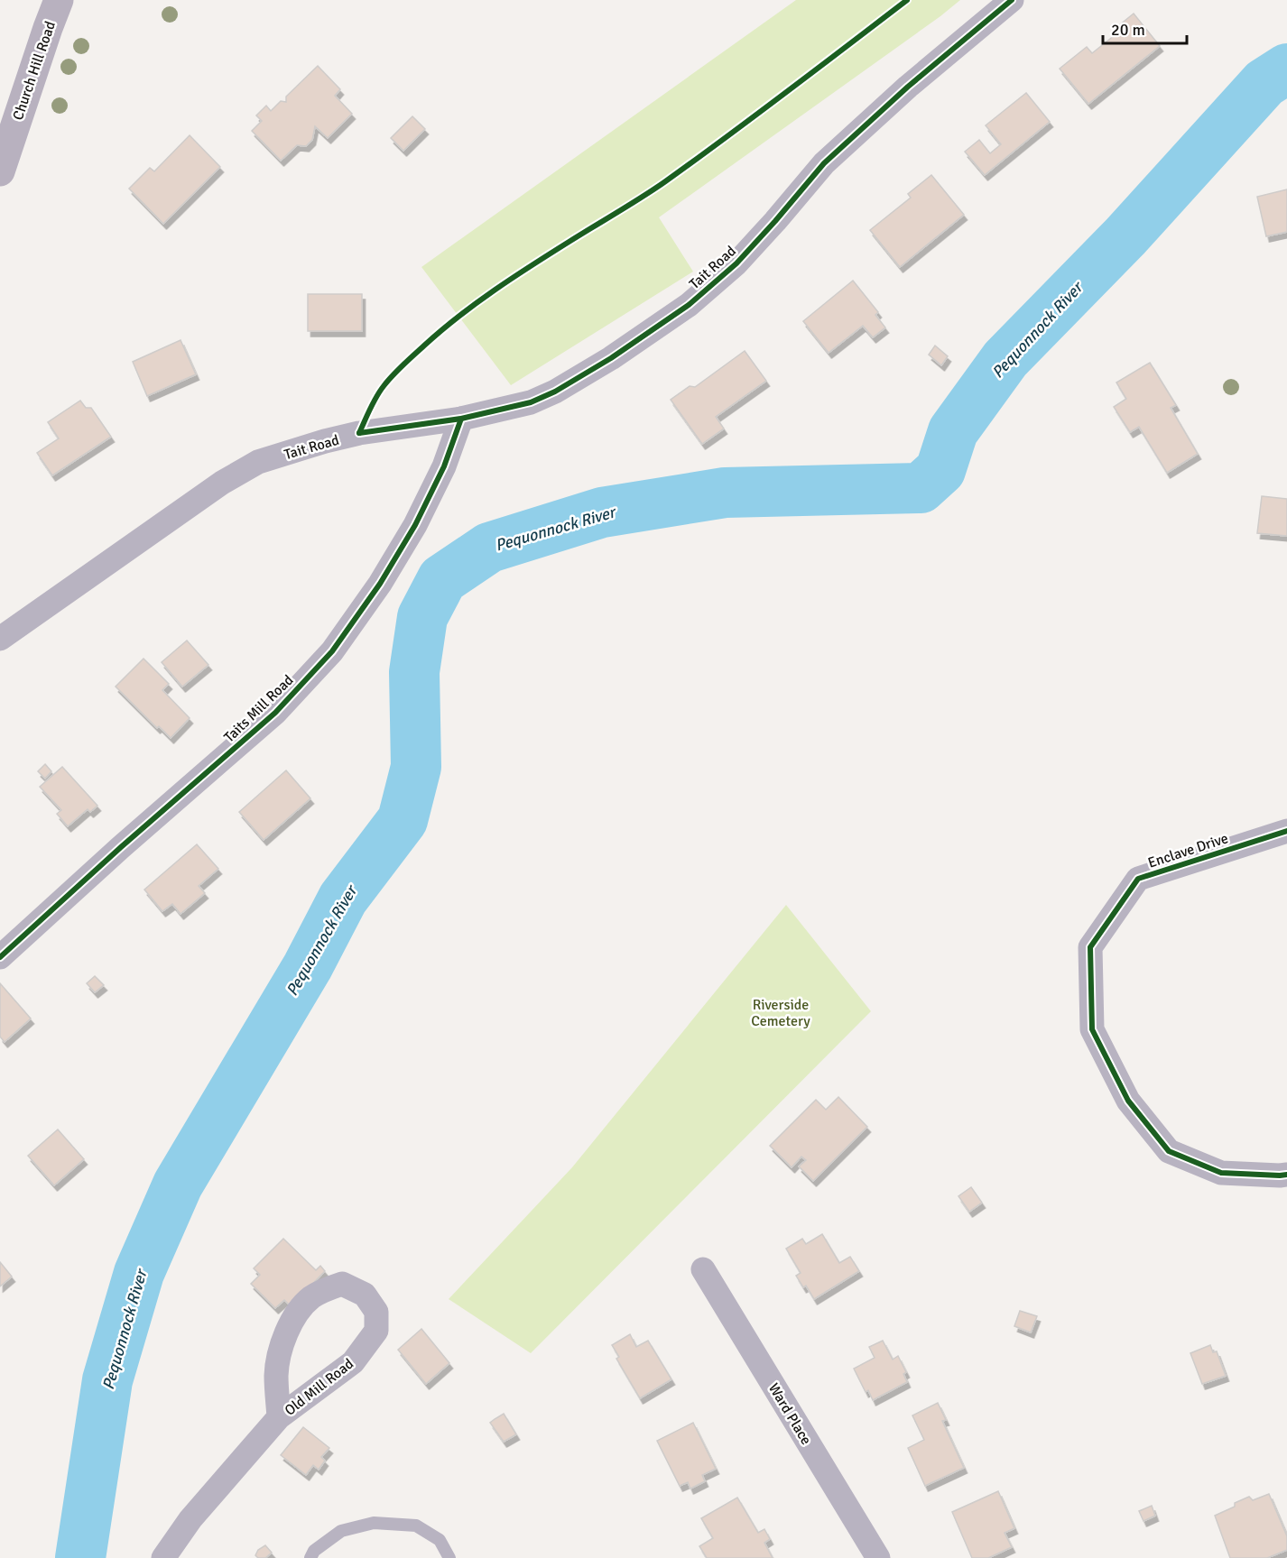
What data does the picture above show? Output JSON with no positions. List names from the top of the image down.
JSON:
{
  "streets": {
    "main road": ["Church Hill Road"],
    "street": [
      "Tait Road",
      "Taits Mill Road",
      "Enclave Drive",
      "Old Mill Road",
      "Ward Place"
    ]
  },
  "crossings": [
    ["Tait Road", "Taits Mill Road"]
  ],
  "water": ["Pequonnock River"],
  "parks": ["Riverside Cemetery"],
  "scale_bar": "20 m"
}
